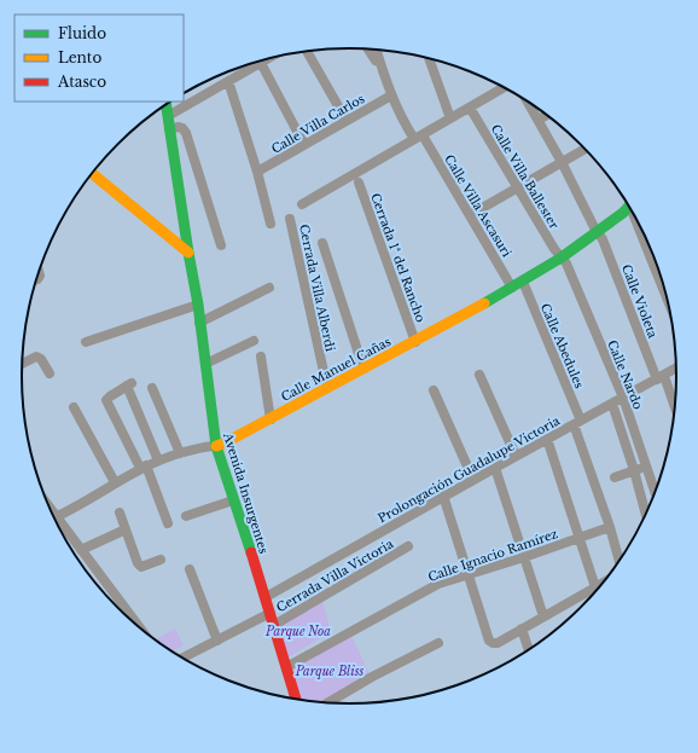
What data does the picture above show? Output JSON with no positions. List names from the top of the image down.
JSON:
{
  "streets": {
    "street": [
      "Calle Villa Carlos",
      "Calle Villa Ballester",
      "Calle Villa Ascasuri",
      "Cerrada 1ª del Rancho",
      "Cerrada Villa Alberdi",
      "Calle Violeta",
      "Calle Abedules",
      "Calle Manuel Cañas",
      "Calle Nardo",
      "Prolongación Guadalupe Victoria",
      "Avenida Insurgentes",
      "Calle Ignacio Ramírez",
      "Cerrada Villa Victoria"
    ]
  },
  "crossings": [
    ["Calle Villa Carlos", "Calle Villa Ascasuri"],
    ["Calle Villa Ballester", "Calle Manuel Cañas"],
    ["Calle Villa Ballester", "Calle Nardo"],
    ["Calle Villa Ascasuri", "Calle Manuel Cañas"],
    ["Cerrada 1ª del Rancho", "Calle Manuel Cañas"],
    ["Cerrada Villa Alberdi", "Calle Manuel Cañas"],
    ["Calle Violeta", "Calle Manuel Cañas"],
    ["Calle Violeta", "Prolongación Guadalupe Victoria"],
    ["Calle Abedules", "Calle Manuel Cañas"],
    ["Calle Abedules", "Prolongación Guadalupe Victoria"],
    ["Calle Abedules", "Calle Ignacio Ramírez"],
    ["Calle Manuel Cañas", "Calle Nardo"],
    ["Calle Manuel Cañas", "Avenida Insurgentes"],
    ["Calle Nardo", "Prolongación Guadalupe Victoria"],
    ["Prolongación Guadalupe Victoria", "Avenida Insurgentes"],
    ["Avenida Insurgentes", "Calle Ignacio Ramírez"],
    ["Avenida Insurgentes", "Cerrada Villa Victoria"]
  ],
  "parks": ["Parque Noa", "Parque Bliss"],
  "legend": ["Fluido", "Lento", "Atasco"]
}
